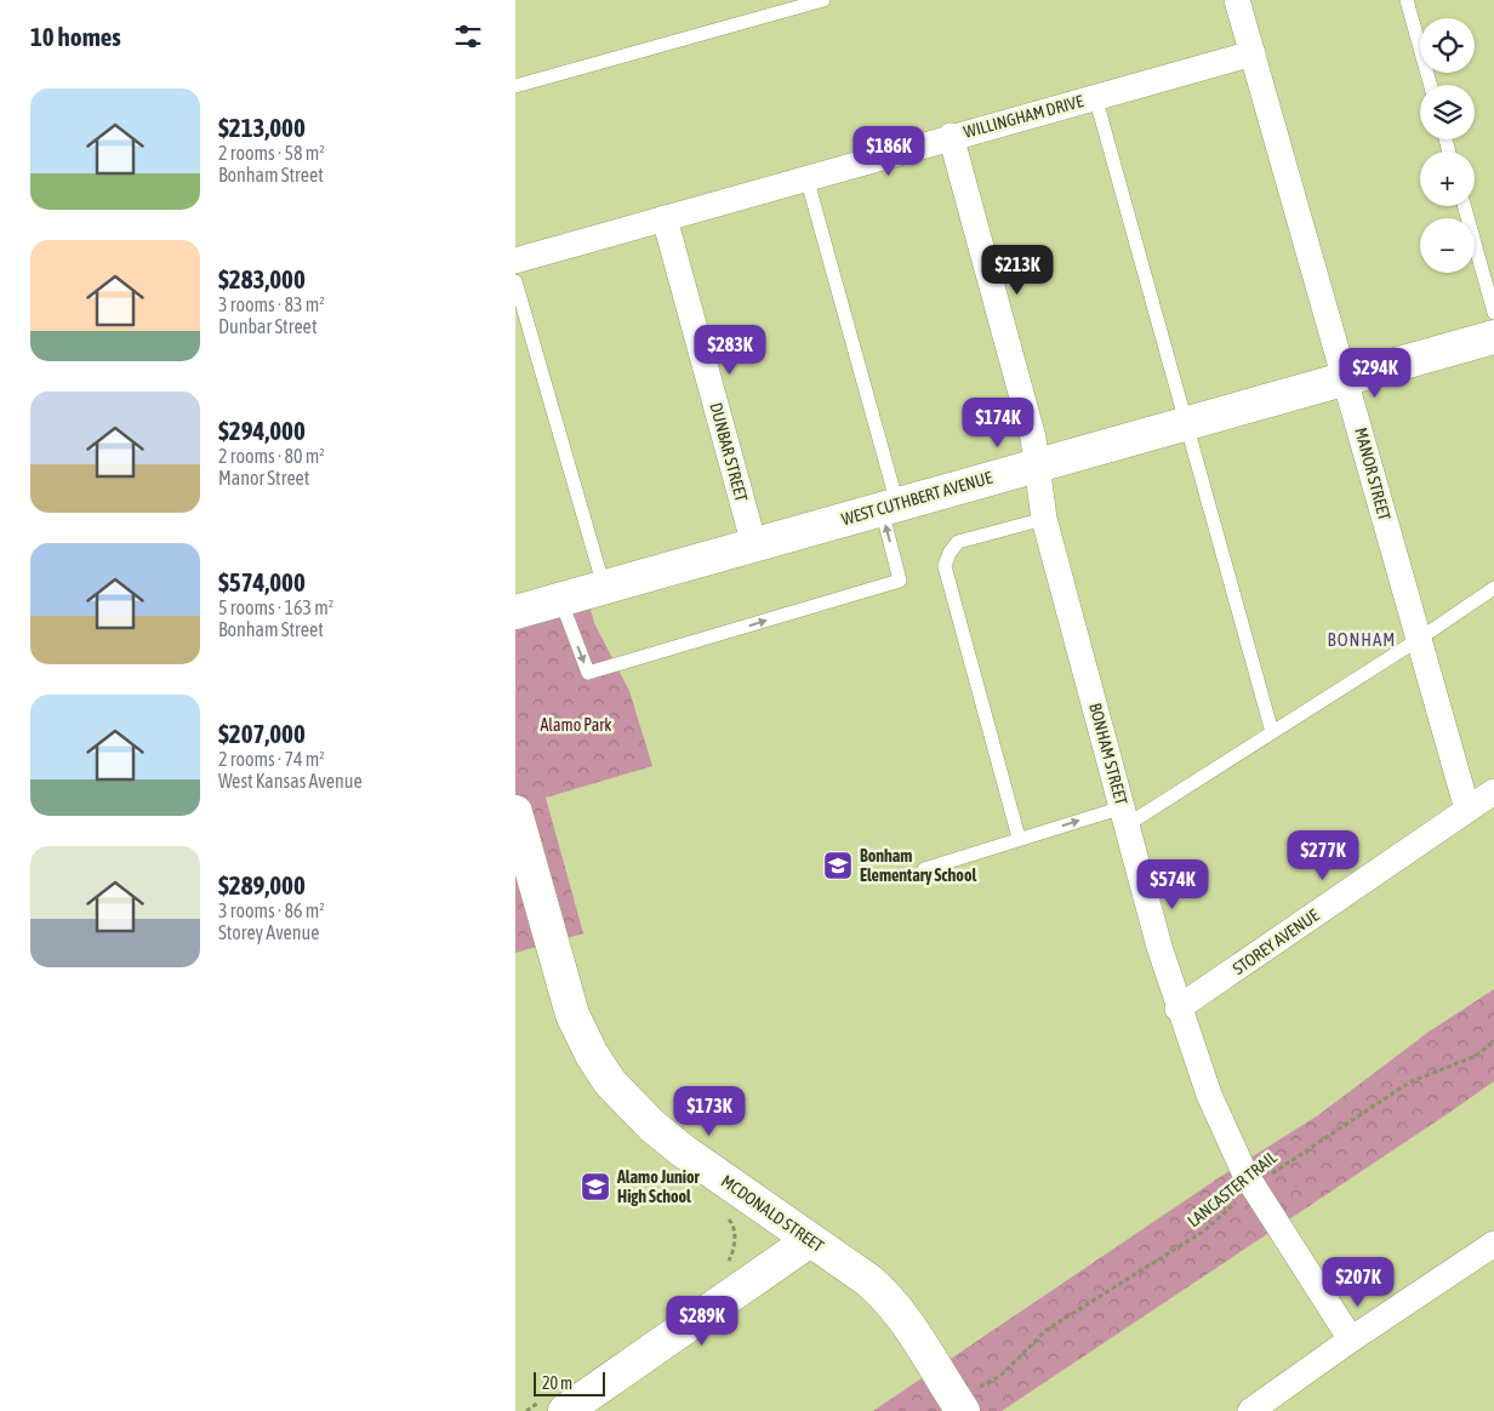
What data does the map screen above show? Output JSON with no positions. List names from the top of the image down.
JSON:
{
  "streets": {
    "street": [
      "WILLINGHAM DRIVE",
      "DUNBAR STREET",
      "MANOR STREET",
      "WEST CUTHBERT AVENUE",
      "BONHAM STREET",
      "STOREY AVENUE",
      "MCDONALD STREET"
    ],
    "path": ["LANCASTER TRAIL"]
  },
  "crossings": [
    ["WILLINGHAM DRIVE", "DUNBAR STREET"],
    ["WILLINGHAM DRIVE", "MANOR STREET"],
    ["WILLINGHAM DRIVE", "BONHAM STREET"],
    ["DUNBAR STREET", "WEST CUTHBERT AVENUE"],
    ["MANOR STREET", "WEST CUTHBERT AVENUE"],
    ["MANOR STREET", "STOREY AVENUE"],
    ["WEST CUTHBERT AVENUE", "BONHAM STREET"],
    ["BONHAM STREET", "STOREY AVENUE"],
    ["BONHAM STREET", "LANCASTER TRAIL"],
    ["LANCASTER TRAIL", "MCDONALD STREET"]
  ],
  "districts": ["BONHAM"],
  "parks": ["Alamo Park"],
  "places": {
    "school or university": ["Bonham Elementary School", "Alamo Junior High School"]
  },
  "scale_bar": "20 m",
  "page": {
    "heading": "10 homes",
    "map_buttons": ["+", "−"],
    "list": [
      {
        "name": "$213,000",
        "note": "2 rooms · 58 m² · Bonham Street"
      },
      {
        "name": "$283,000",
        "note": "3 rooms · 83 m² · Dunbar Street"
      },
      {
        "name": "$294,000",
        "note": "2 rooms · 80 m² · Manor Street"
      },
      {
        "name": "$574,000",
        "note": "5 rooms · 163 m² · Bonham Street"
      },
      {
        "name": "$207,000",
        "note": "2 rooms · 74 m² · West Kansas Avenue"
      },
      {
        "name": "$289,000",
        "note": "3 rooms · 86 m² · Storey Avenue"
      }
    ],
    "price": [
      "$186K",
      "$213K",
      "$283K",
      "$294K",
      "$174K",
      "$277K",
      "$574K",
      "$173K",
      "$207K",
      "$289K"
    ],
    "scale": "20 m"
  }
}
